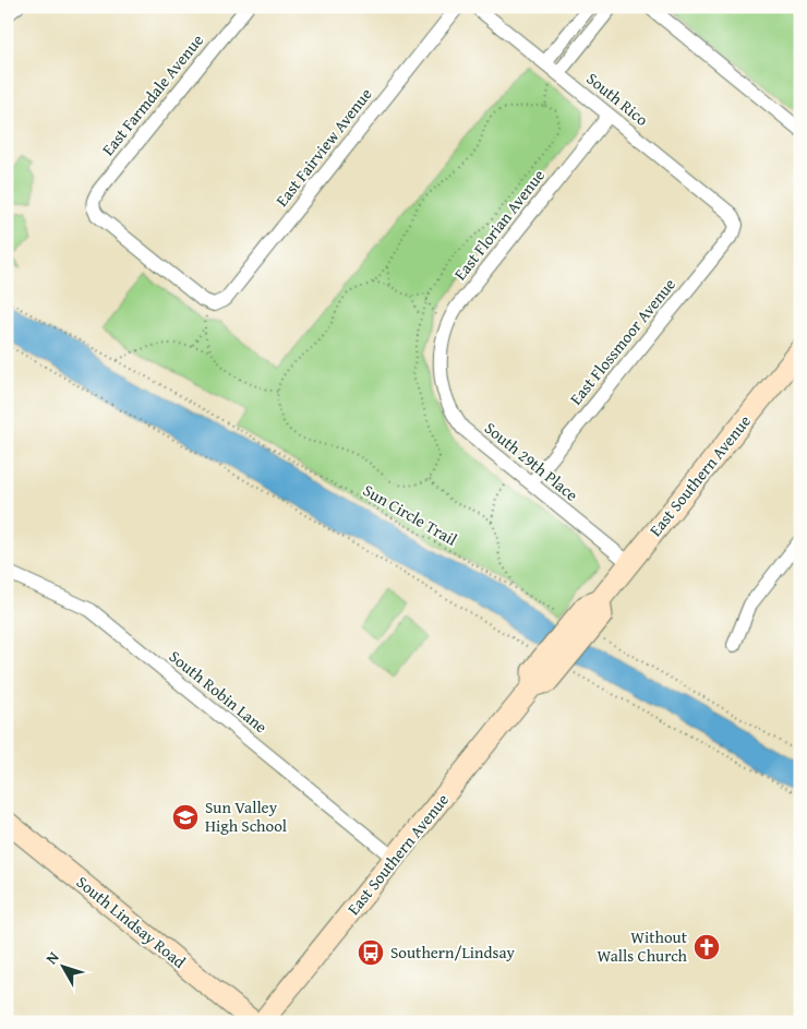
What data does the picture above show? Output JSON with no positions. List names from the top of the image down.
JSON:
{
  "streets": {
    "main road": ["East Southern Avenue", "South Lindsay Road"],
    "street": [
      "East Farmdale Avenue",
      "South Rico",
      "East Fairview Avenue",
      "East Florian Avenue",
      "East Flossmoor Avenue",
      "South 29th Place",
      "South Robin Lane"
    ],
    "path": ["Sun Circle Trail"]
  },
  "crossings": [
    ["East Farmdale Avenue", "East Fairview Avenue"],
    ["South Rico", "East Florian Avenue"],
    ["South Rico", "East Flossmoor Avenue"],
    ["East Florian Avenue", "South 29th Place"],
    ["East Flossmoor Avenue", "South 29th Place"],
    ["South 29th Place", "East Southern Avenue"],
    ["East Southern Avenue", "Sun Circle Trail"],
    ["East Southern Avenue", "South Robin Lane"]
  ],
  "places": {
    "school or university": ["Sun Valley High School"],
    "church": ["Without Walls Church"],
    "bus stop": ["Southern/Lindsay"]
  },
  "north": "top left"
}
